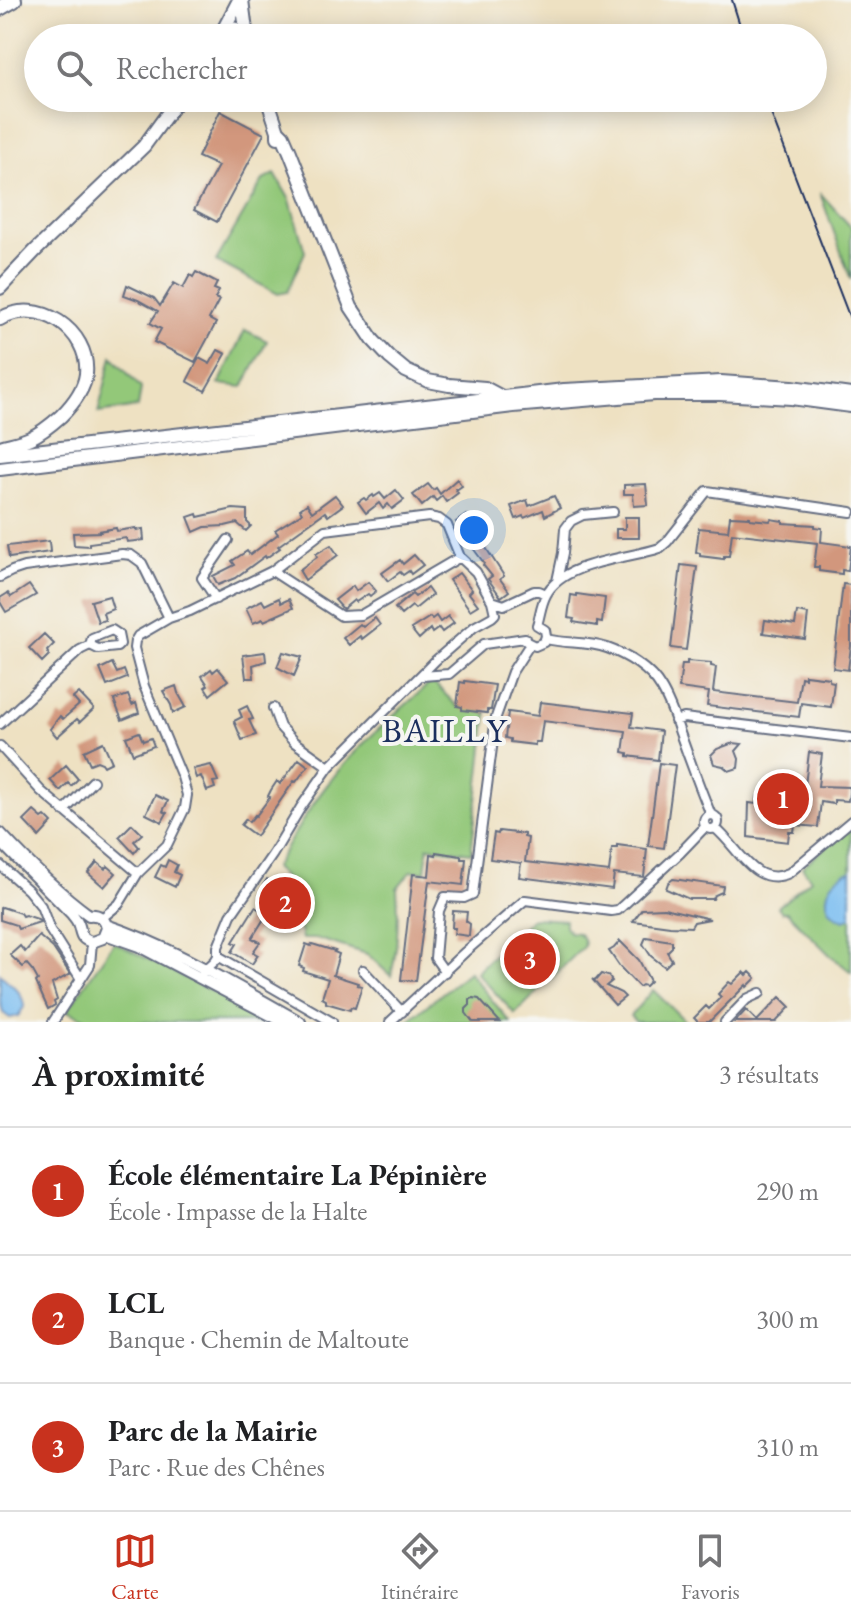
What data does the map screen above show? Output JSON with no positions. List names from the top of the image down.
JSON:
{
  "districts": ["BAILLY"],
  "page": {
    "search": "Rechercher",
    "pins": ["1", "2", "3"],
    "heading": ["À proximité", "3 résultats"],
    "list": [
      {
        "mark": "1",
        "name": "École élémentaire La Pépinière",
        "note": "École · Impasse de la Halte",
        "value": "290 m"
      },
      {
        "mark": "2",
        "name": "LCL",
        "note": "Banque · Chemin de Maltoute",
        "value": "300 m"
      },
      {
        "mark": "3",
        "name": "Parc de la Mairie",
        "note": "Parc · Rue des Chênes",
        "value": "310 m"
      }
    ],
    "nav": ["Carte", "Itinéraire", "Favoris"]
  }
}
